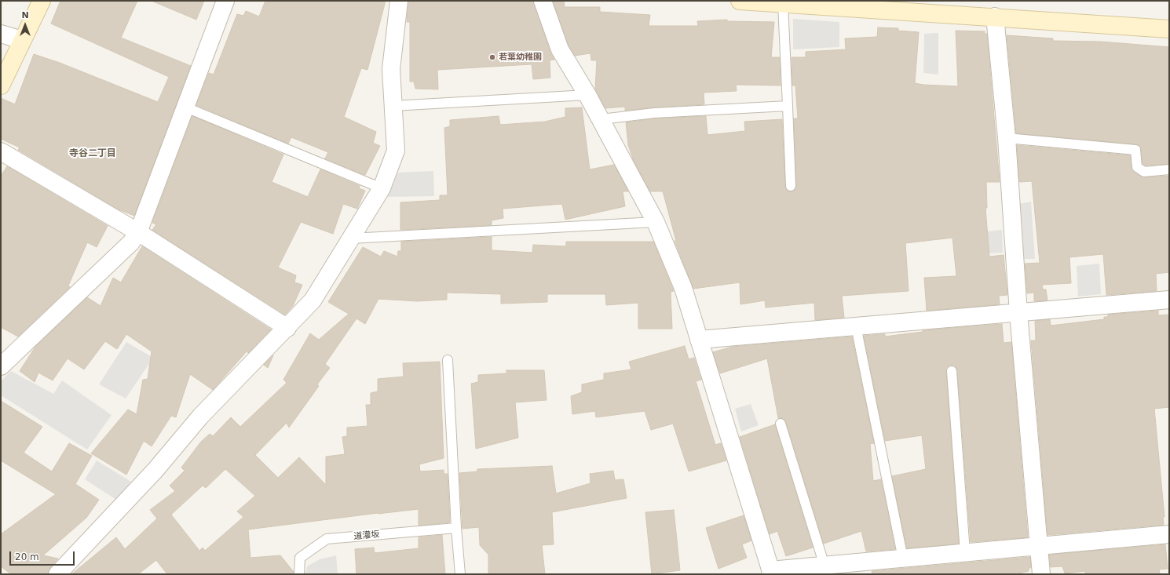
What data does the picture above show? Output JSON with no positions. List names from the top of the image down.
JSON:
{
  "streets": {
    "lane": ["道灌坂"]
  },
  "districts": ["寺谷二丁目"],
  "places": ["若葉幼稚園"],
  "scale_bar": "20 m",
  "north": "top"
}
